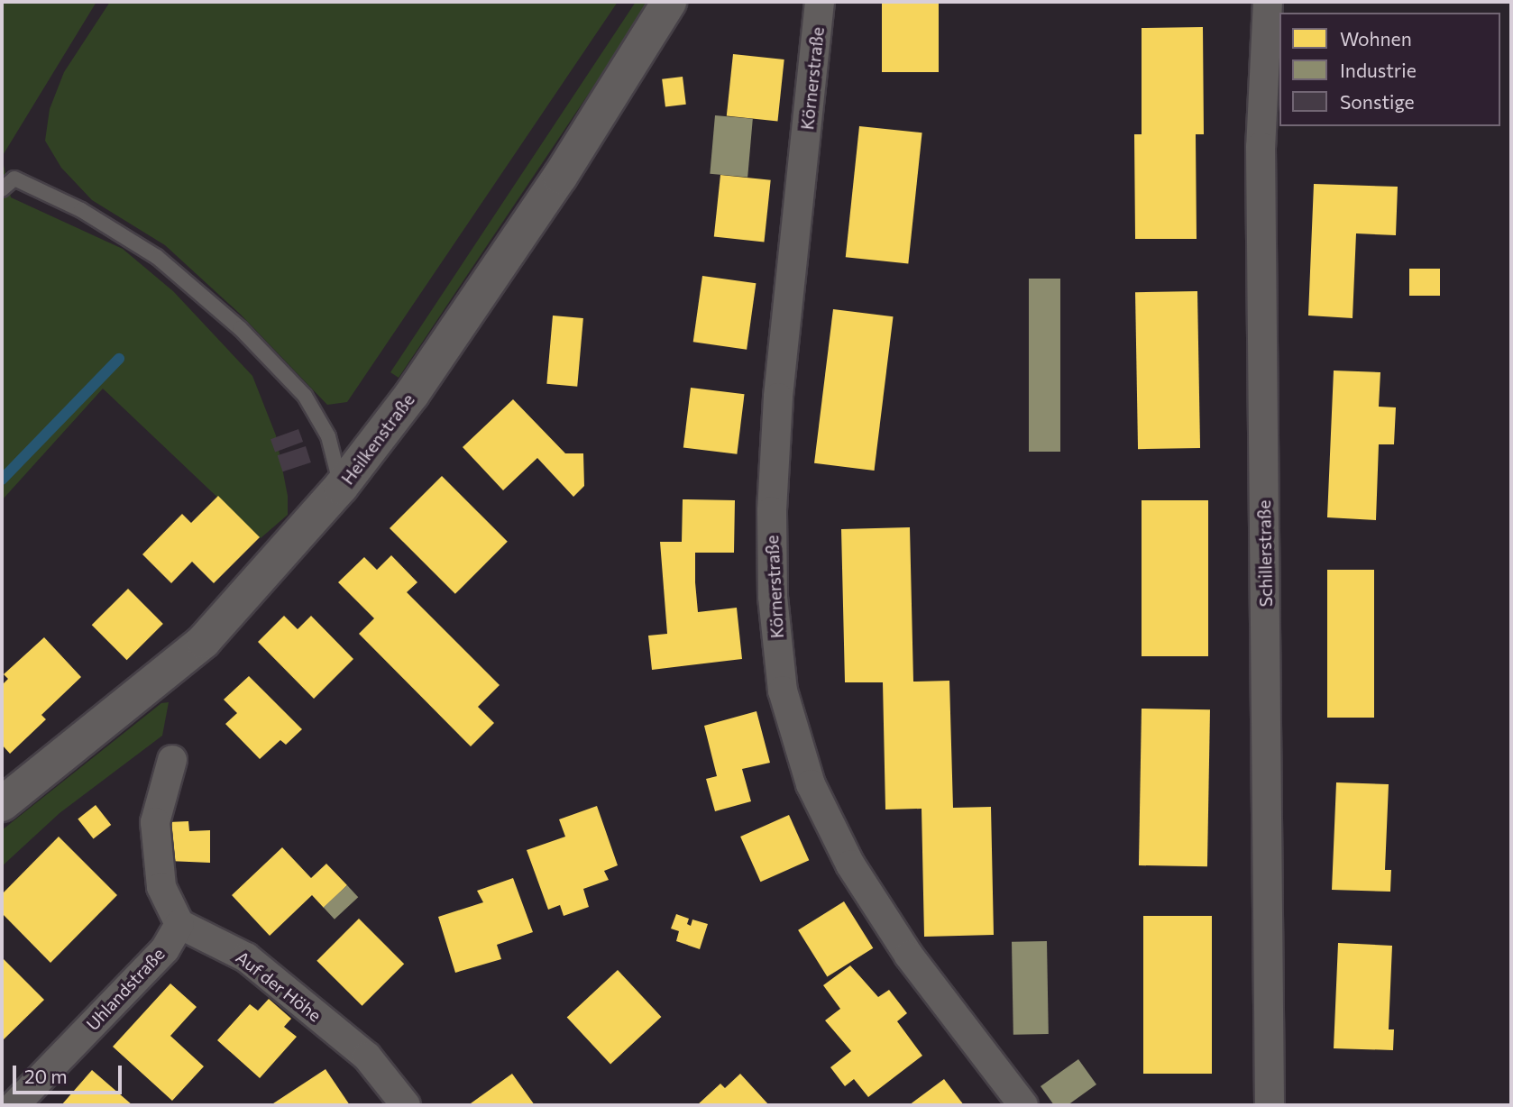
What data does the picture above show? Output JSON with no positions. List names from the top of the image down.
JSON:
{
  "streets": {
    "street": [
      "Körnerstraße",
      "Heilkenstraße",
      "Schillerstraße",
      "Auf der Höhe",
      "Uhlandstraße"
    ]
  },
  "crossings": [
    ["Auf der Höhe", "Uhlandstraße"]
  ],
  "legend": ["Wohnen", "Industrie", "Sonstige"],
  "scale_bar": "20 m"
}
